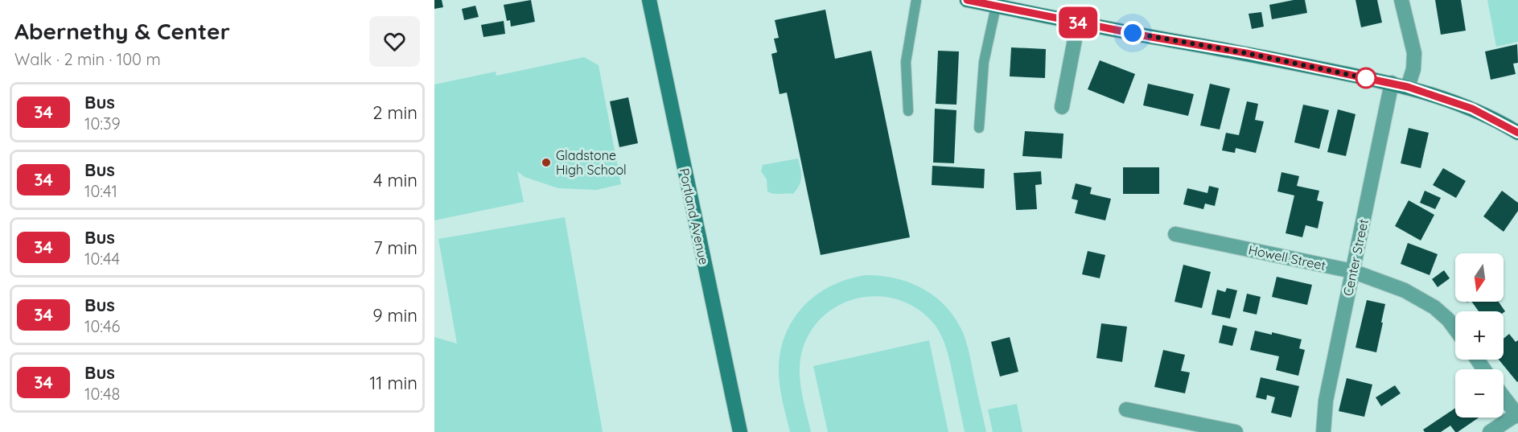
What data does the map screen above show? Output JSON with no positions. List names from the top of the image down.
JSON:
{
  "streets": {
    "street": ["Portland Avenue", "Howell Street", "Center Street"]
  },
  "crossings": [
    ["Howell Street", "Center Street"]
  ],
  "places": ["Gladstone High School"],
  "lines": ["bus line 34"],
  "north": "bottom",
  "page": {
    "heading": ["Abernethy & Center", "Walk · 2 min · 100 m"],
    "on_map": "34",
    "list": [
      {
        "mark": "34",
        "name": "Bus",
        "note": "10:39",
        "value": "2 min"
      },
      {
        "mark": "34",
        "name": "Bus",
        "note": "10:41",
        "value": "4 min"
      },
      {
        "mark": "34",
        "name": "Bus",
        "note": "10:44",
        "value": "7 min"
      },
      {
        "mark": "34",
        "name": "Bus",
        "note": "10:46",
        "value": "9 min"
      },
      {
        "mark": "34",
        "name": "Bus",
        "note": "10:48",
        "value": "11 min"
      }
    ],
    "map_buttons": ["+", "−"]
  }
}
